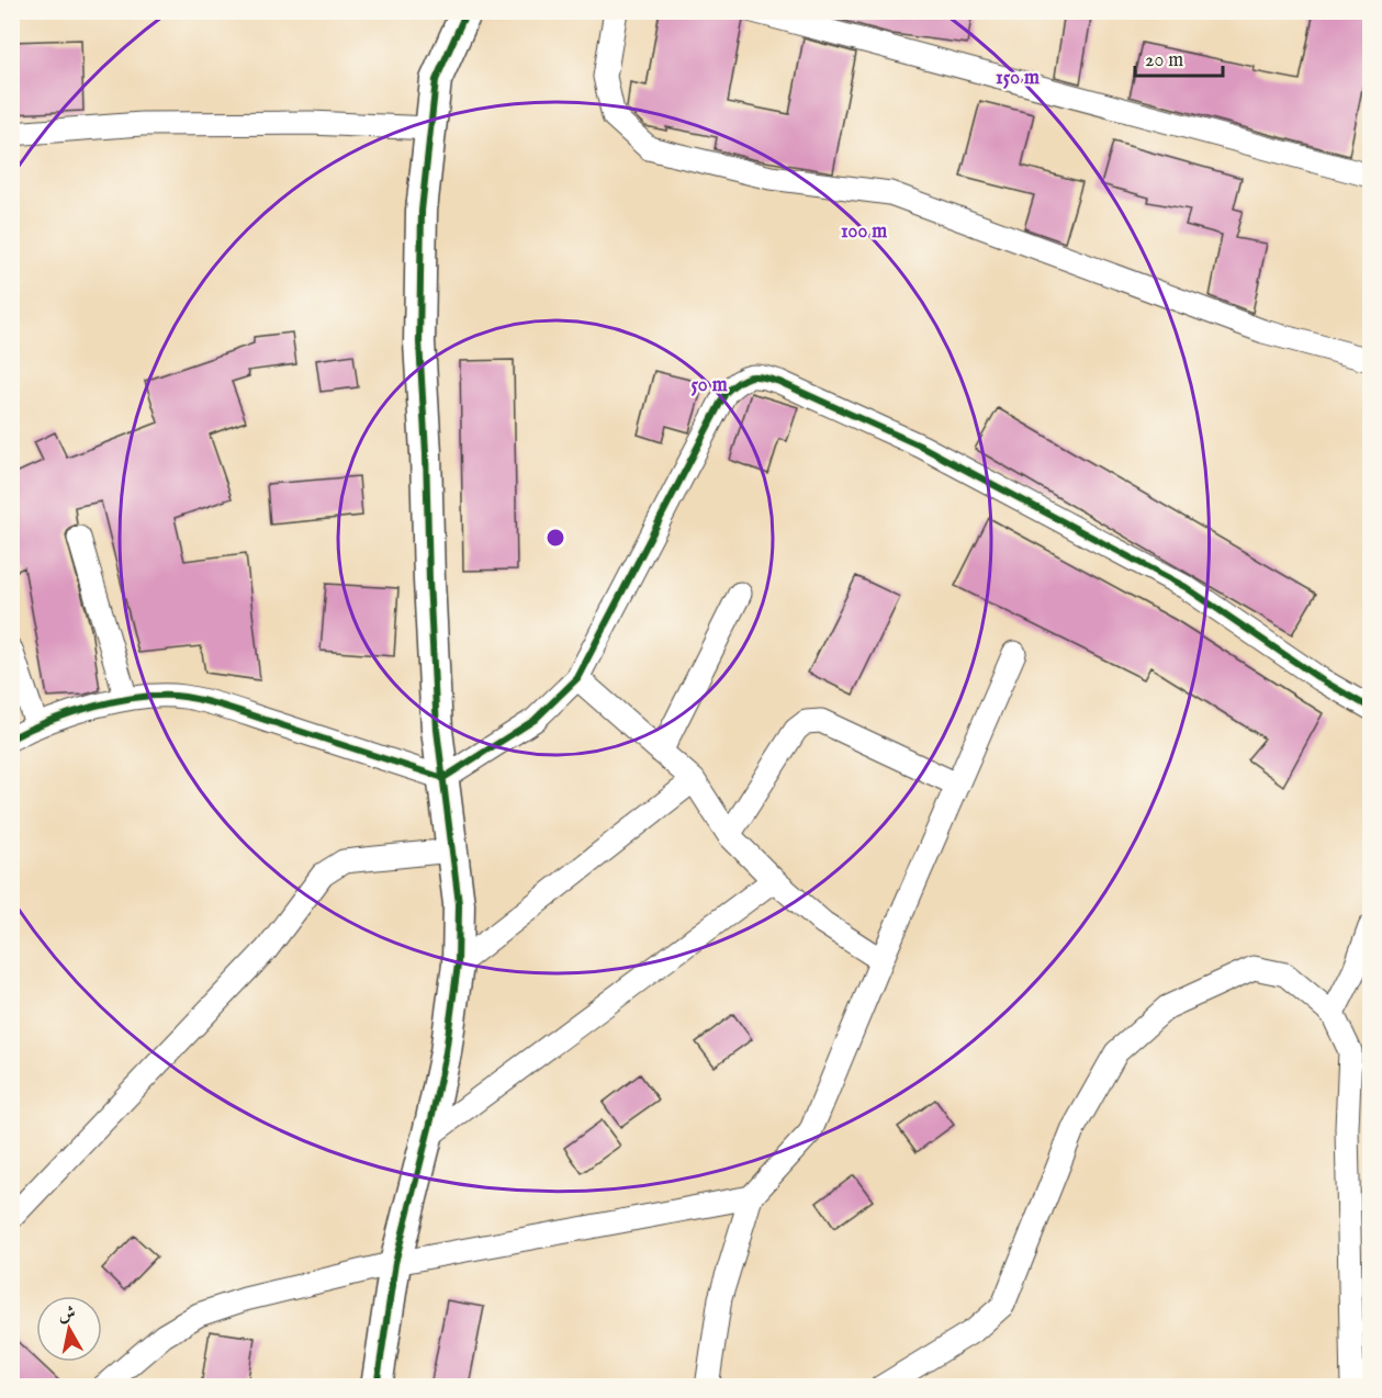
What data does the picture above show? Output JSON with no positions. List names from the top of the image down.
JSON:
{
  "scale_bar": "20 m",
  "north": "top",
  "rings": ["150 m", "100 m", "50 m"]
}
